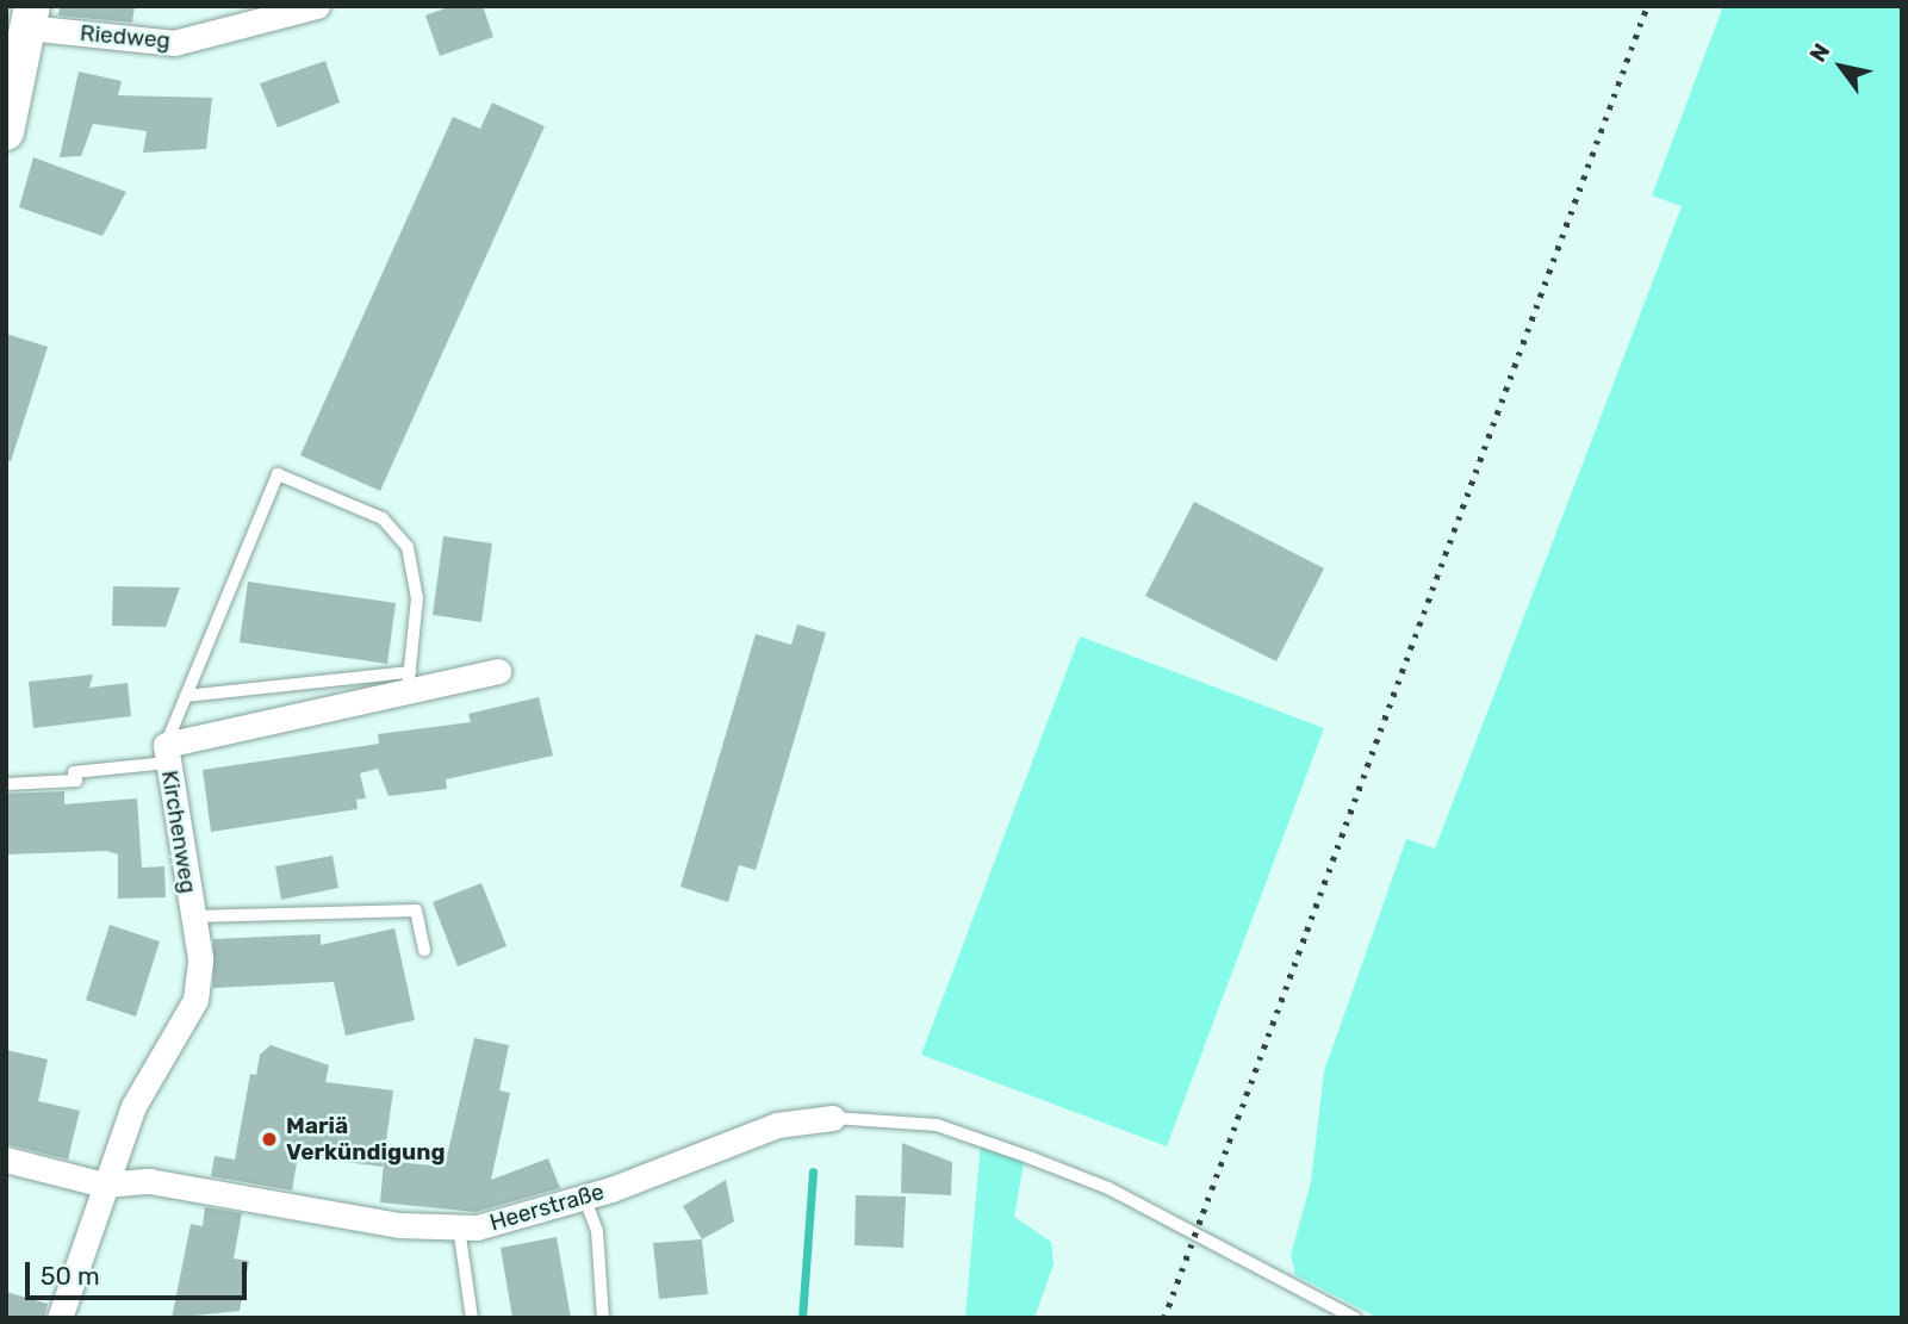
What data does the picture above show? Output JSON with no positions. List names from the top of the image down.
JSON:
{
  "streets": {
    "street": ["Riedweg", "Kirchenweg", "Heerstraße"]
  },
  "crossings": [
    ["Kirchenweg", "Heerstraße"]
  ],
  "places": ["Mariä Verkündigung"],
  "scale_bar": "50 m",
  "north": "top left"
}
